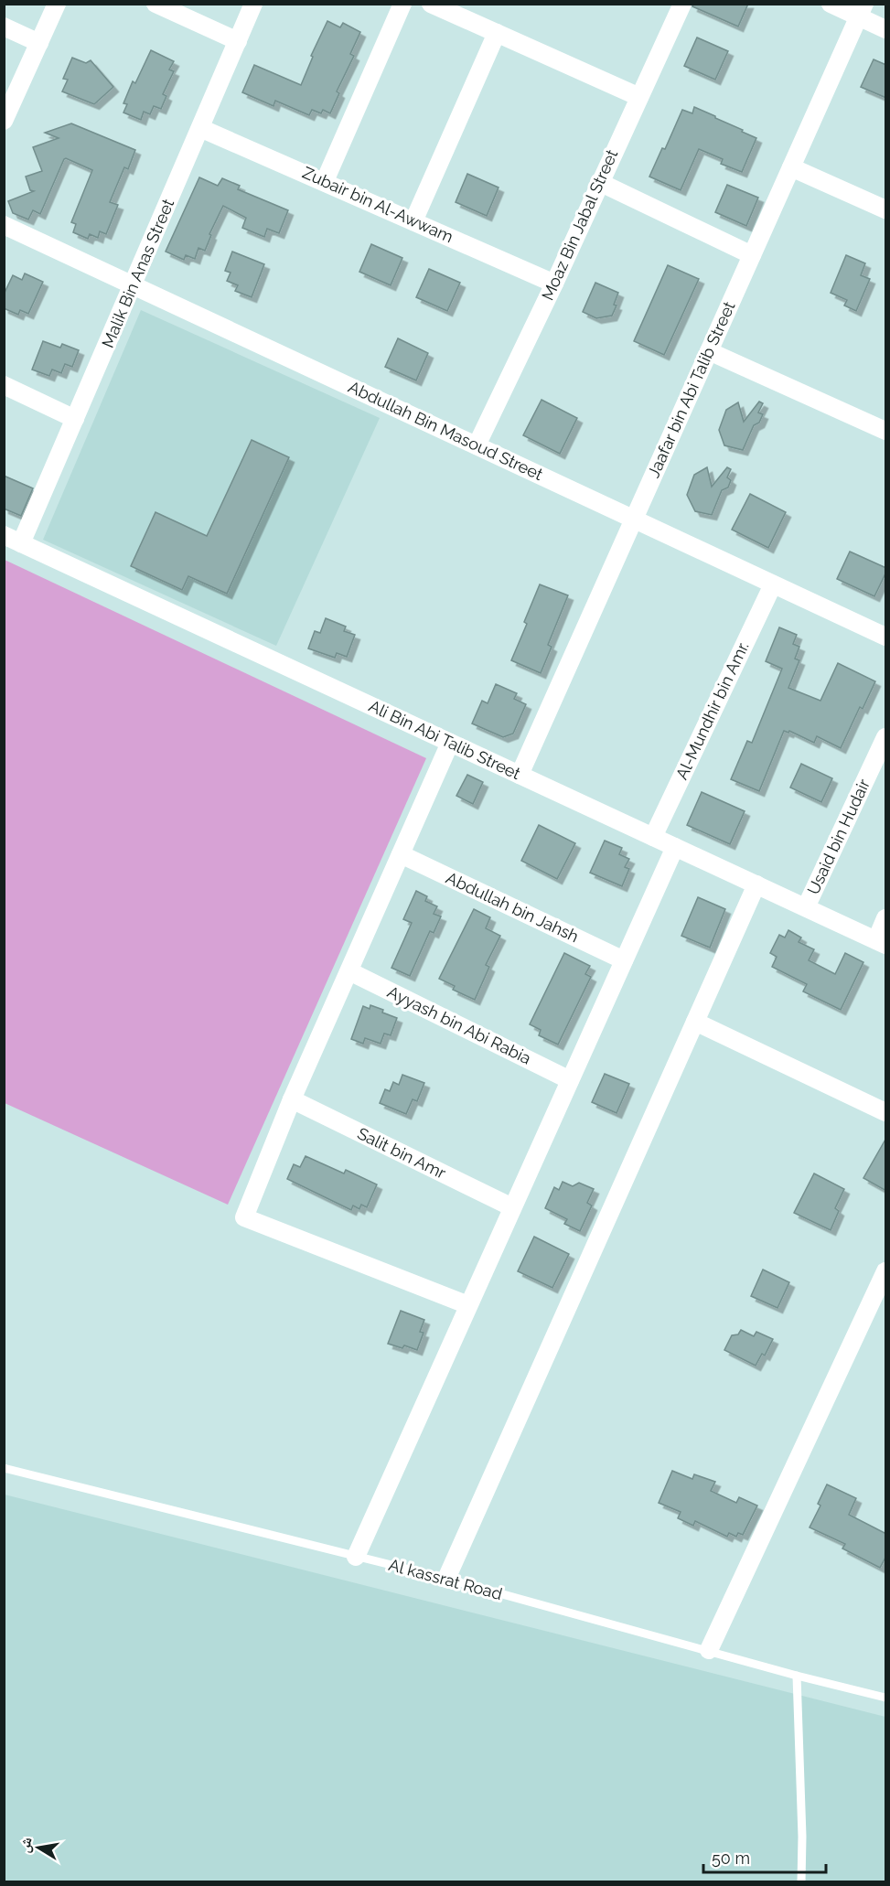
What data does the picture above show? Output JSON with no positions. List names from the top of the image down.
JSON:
{
  "streets": {
    "street": [
      "Zubair bin Al-Awwam",
      "Moaz Bin Jabal Street",
      "Malik Bin Anas Street",
      "Jaafar bin Abi Talib Street",
      "Abdullah Bin Masoud Street",
      "Al-Mundhir bin Amr.",
      "Ali Bin Abi Talib Street",
      "Usaid bin Hudair",
      "Abdullah bin Jahsh",
      "Ayyash bin Abi Rabia",
      "Salit bin Amr"
    ],
    "lane": ["Al kassrat Road"]
  },
  "crossings": [
    ["Zubair bin Al-Awwam", "Moaz Bin Jabal Street"],
    ["Zubair bin Al-Awwam", "Malik Bin Anas Street"],
    ["Moaz Bin Jabal Street", "Abdullah Bin Masoud Street"],
    ["Malik Bin Anas Street", "Abdullah Bin Masoud Street"],
    ["Malik Bin Anas Street", "Ali Bin Abi Talib Street"],
    ["Jaafar bin Abi Talib Street", "Abdullah Bin Masoud Street"],
    ["Jaafar bin Abi Talib Street", "Ali Bin Abi Talib Street"],
    ["Abdullah Bin Masoud Street", "Al-Mundhir bin Amr."],
    ["Al-Mundhir bin Amr.", "Ali Bin Abi Talib Street"],
    ["Ali Bin Abi Talib Street", "Usaid bin Hudair"]
  ],
  "scale_bar": "50 m",
  "north": "left"
}
